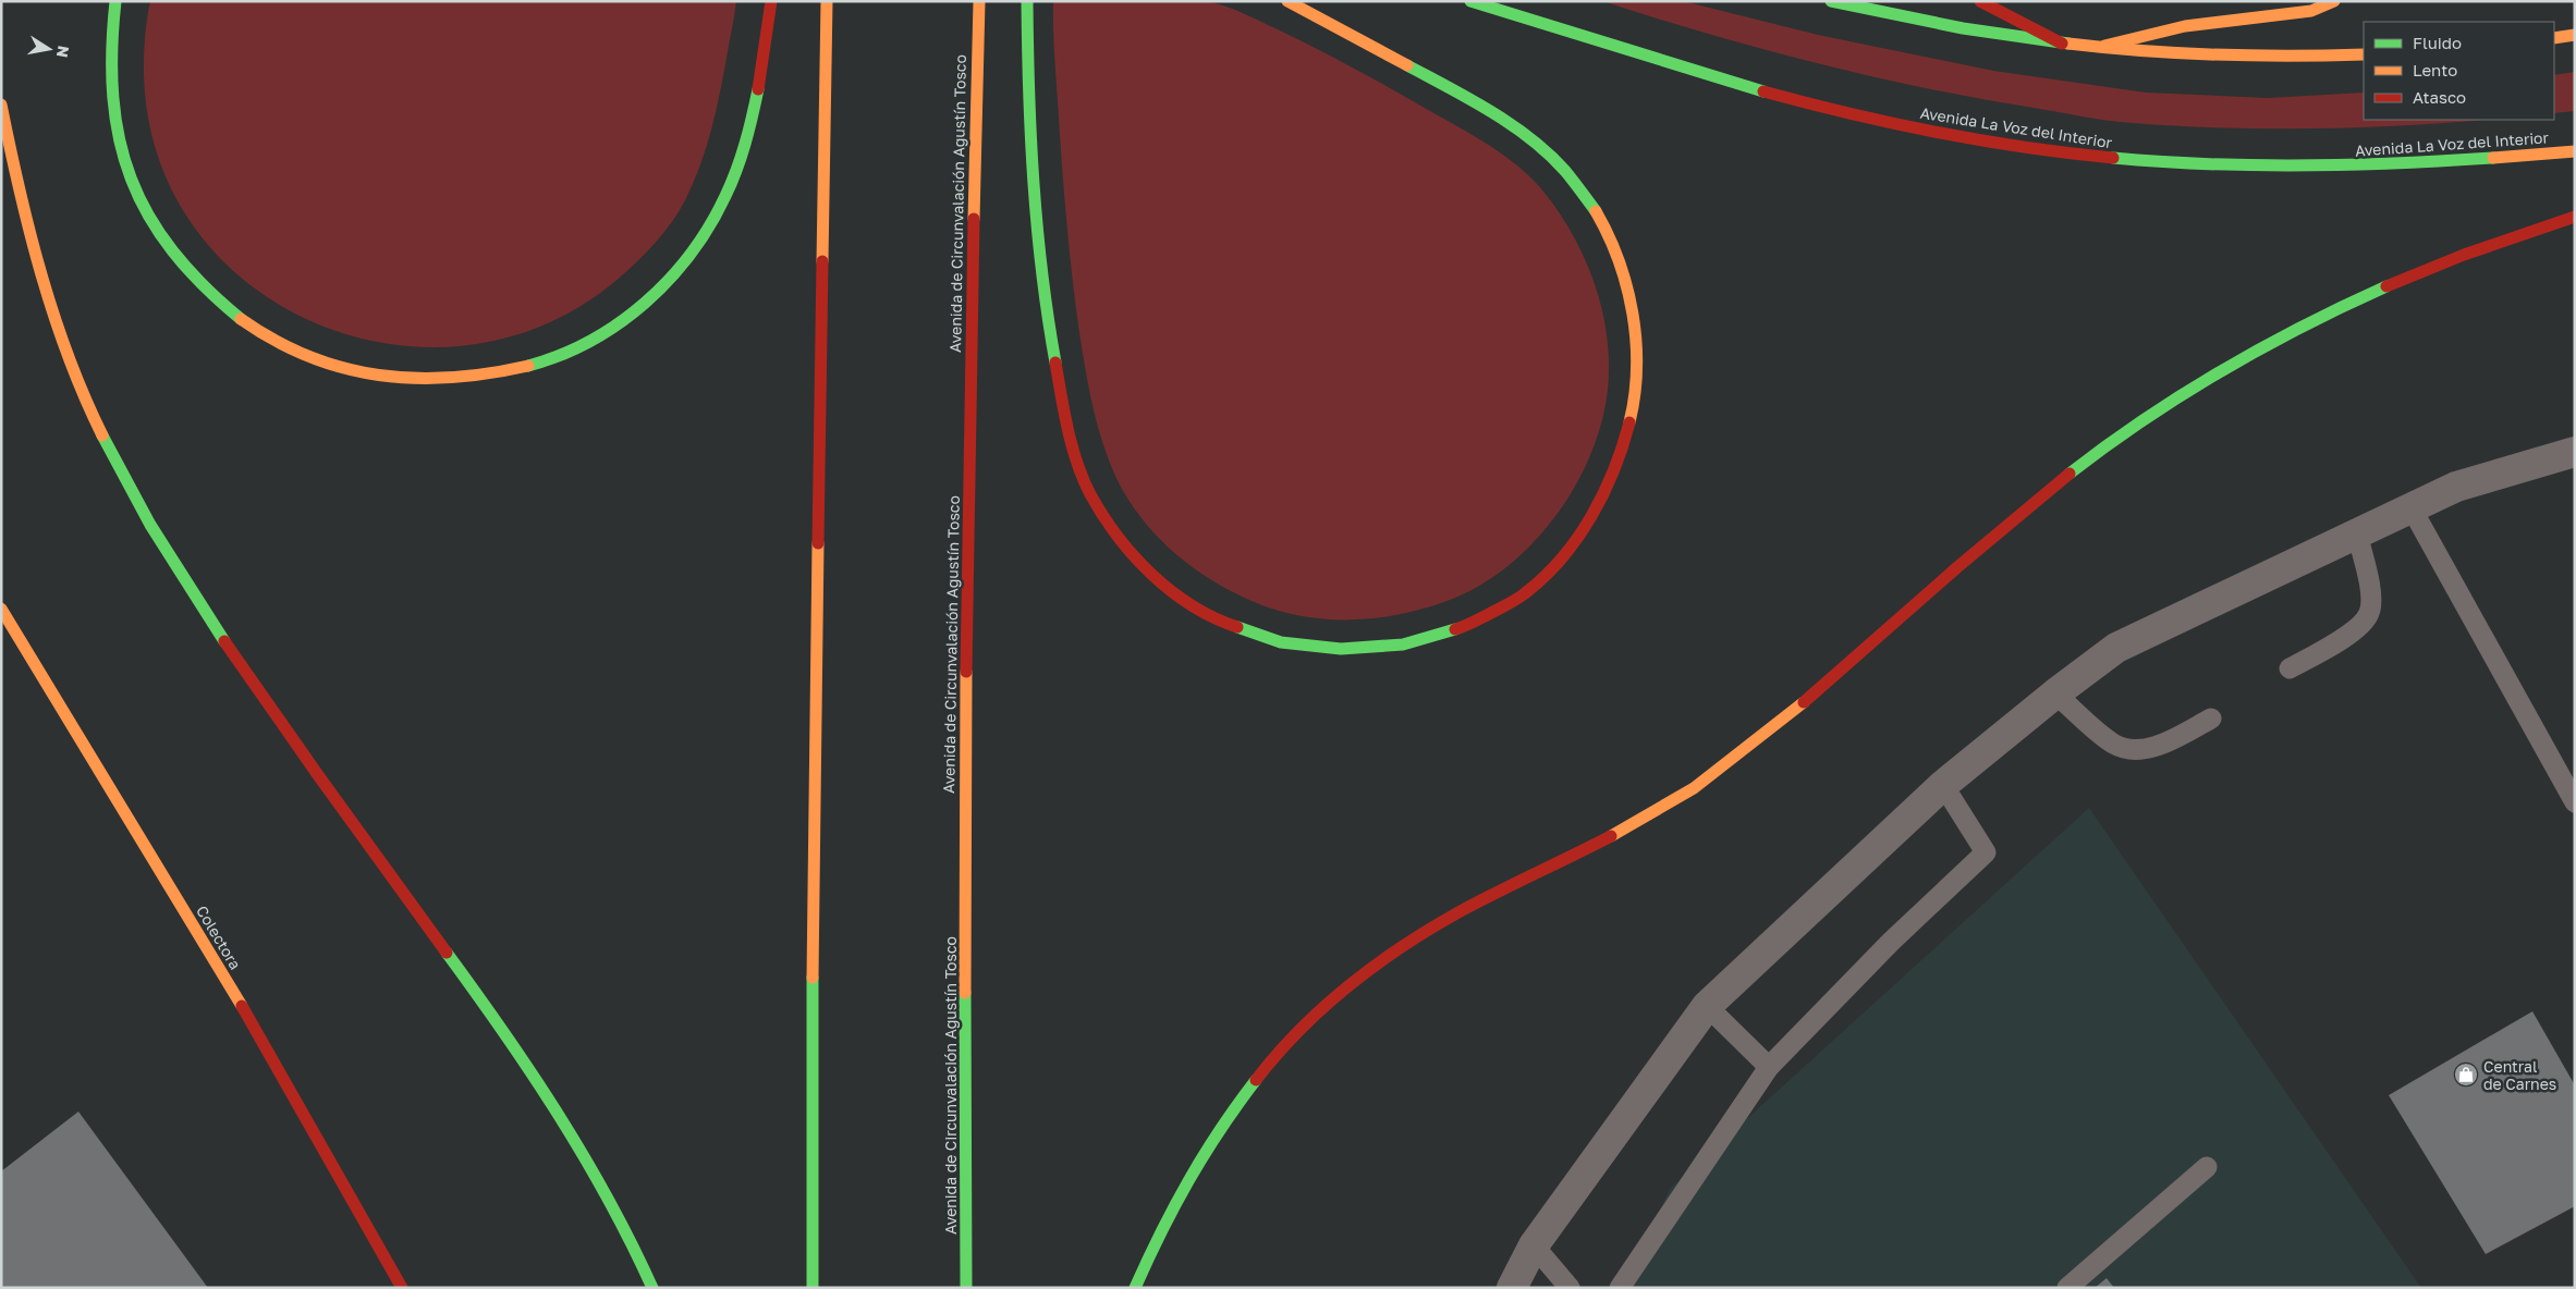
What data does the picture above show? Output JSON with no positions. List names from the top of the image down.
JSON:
{
  "streets": {
    "main road": ["Avenida La Voz del Interior", "Avenida de Circunvalación Agustín Tosco", "Colectora"]
  },
  "places": {
    "shop": ["Central de Carnes"]
  },
  "legend": ["Fluido", "Lento", "Atasco"],
  "north": "right"
}
